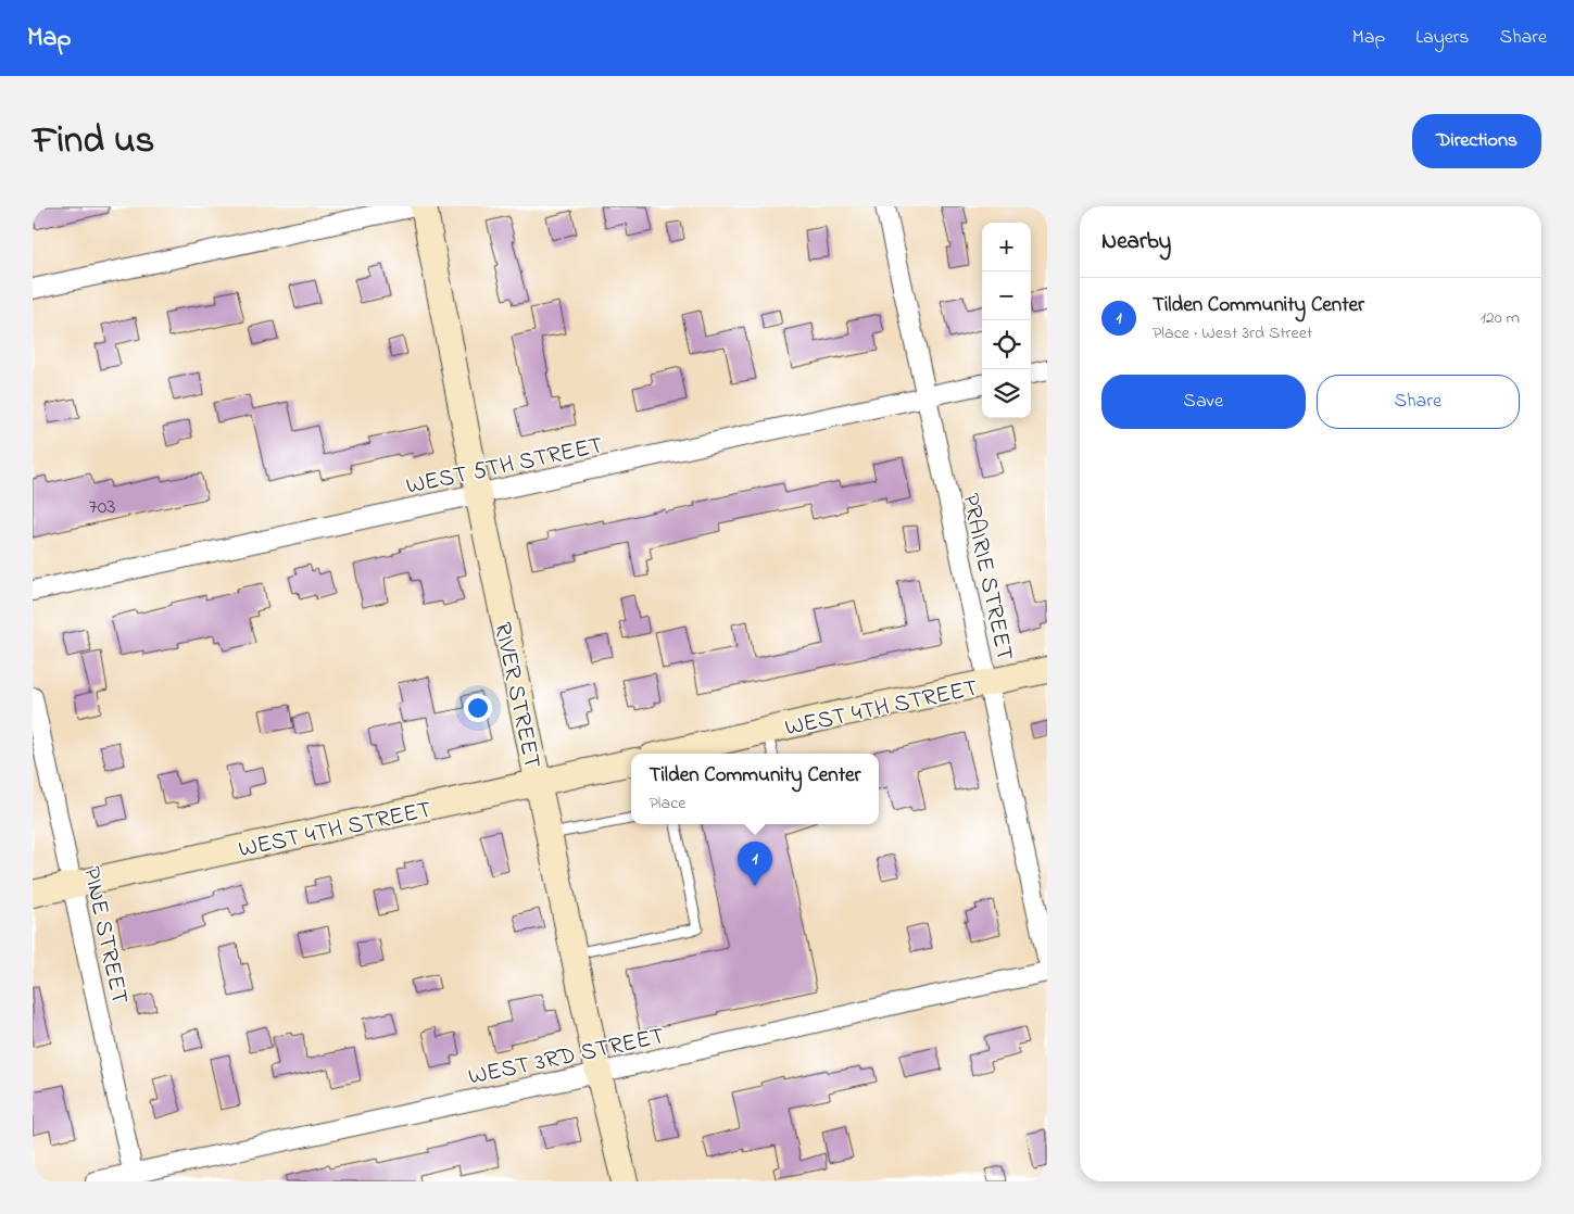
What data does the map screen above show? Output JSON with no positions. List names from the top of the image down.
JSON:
{
  "streets": {
    "street": [
      "WEST 5TH STREET",
      "PRAIRIE STREET",
      "RIVER STREET",
      "WEST 4TH STREET",
      "PINE STREET",
      "WEST 3RD STREET"
    ]
  },
  "crossings": [
    ["WEST 5TH STREET", "PRAIRIE STREET"],
    ["WEST 5TH STREET", "RIVER STREET"],
    ["PRAIRIE STREET", "WEST 4TH STREET"],
    ["RIVER STREET", "WEST 4TH STREET"],
    ["RIVER STREET", "WEST 3RD STREET"],
    ["WEST 4TH STREET", "PINE STREET"],
    ["PINE STREET", "WEST 3RD STREET"]
  ],
  "house_numbers": ["703"],
  "page": {
    "header": "Map",
    "nav": ["Map", "Layers", "Share"],
    "title": "Find us",
    "buttons": [
      "Directions",
      ["Save", "Share"]
    ],
    "heading": "Nearby",
    "map_buttons": ["+", "−"],
    "list": [
      {
        "mark": "1",
        "name": "Tilden Community Center",
        "note": "Place · West 3rd Street",
        "value": "120 m"
      }
    ],
    "popup": ["Tilden Community Center", "Place"],
    "pins": "1"
  }
}
